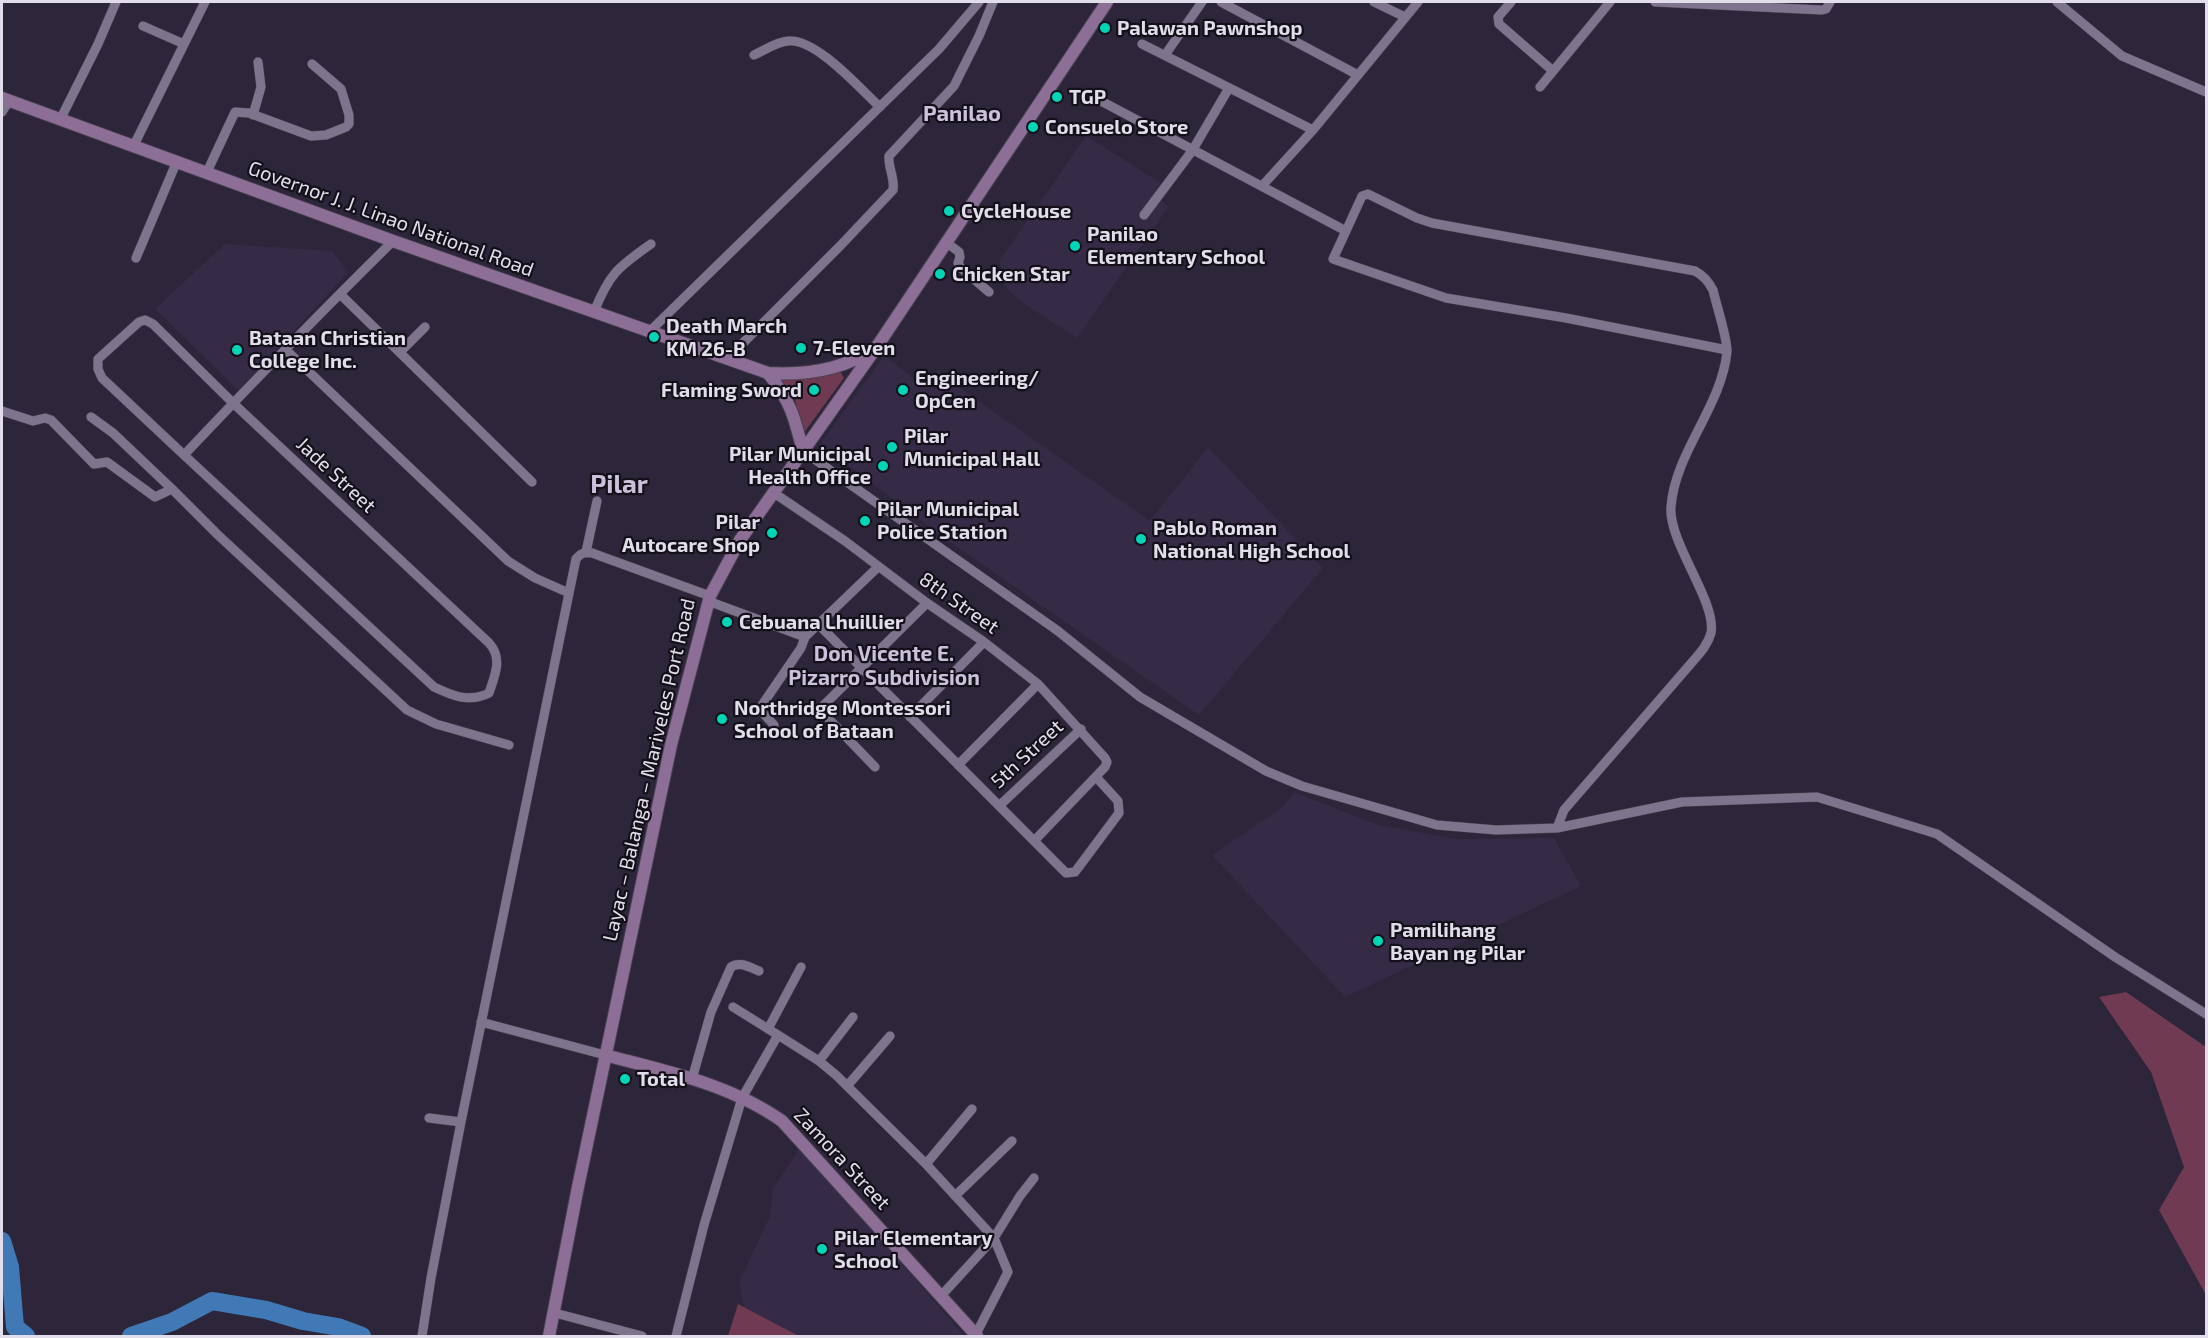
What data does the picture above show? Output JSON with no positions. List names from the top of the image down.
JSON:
{
  "streets": {
    "main road": ["Governor J. J. Linao National Road", "Layac – Balanga – Mariveles Port Road", "Zamora Street"],
    "street": ["Jade Street", "8th Street", "5th Street"]
  },
  "crossings": [
    ["Governor J. J. Linao National Road", "Layac – Balanga – Mariveles Port Road"],
    ["8th Street", "5th Street"],
    ["8th Street", "Layac – Balanga – Mariveles Port Road"],
    ["Layac – Balanga – Mariveles Port Road", "Zamora Street"]
  ],
  "districts": ["Panilao", "Pilar", "Don Vicente E. Pizarro Subdivision"],
  "places": [
    "Palawan Pawnshop",
    "TGP",
    "Consuelo Store",
    "CycleHouse",
    "Panilao Elementary School",
    "Chicken Star",
    "Death March KM 26-B",
    "7-Eleven",
    "Bataan Christian College Inc.",
    "Flaming Sword",
    "Engineering/ OpCen",
    "Pilar Municipal Hall",
    "Pilar Municipal Health Office",
    "Pilar Municipal Police Station",
    "Pilar Autocare Shop",
    "Pablo Roman National High School",
    "Cebuana Lhuillier",
    "Northridge Montessori School of Bataan",
    "Pamilihang Bayan ng Pilar",
    "Total",
    "Pilar Elementary School"
  ]
}
